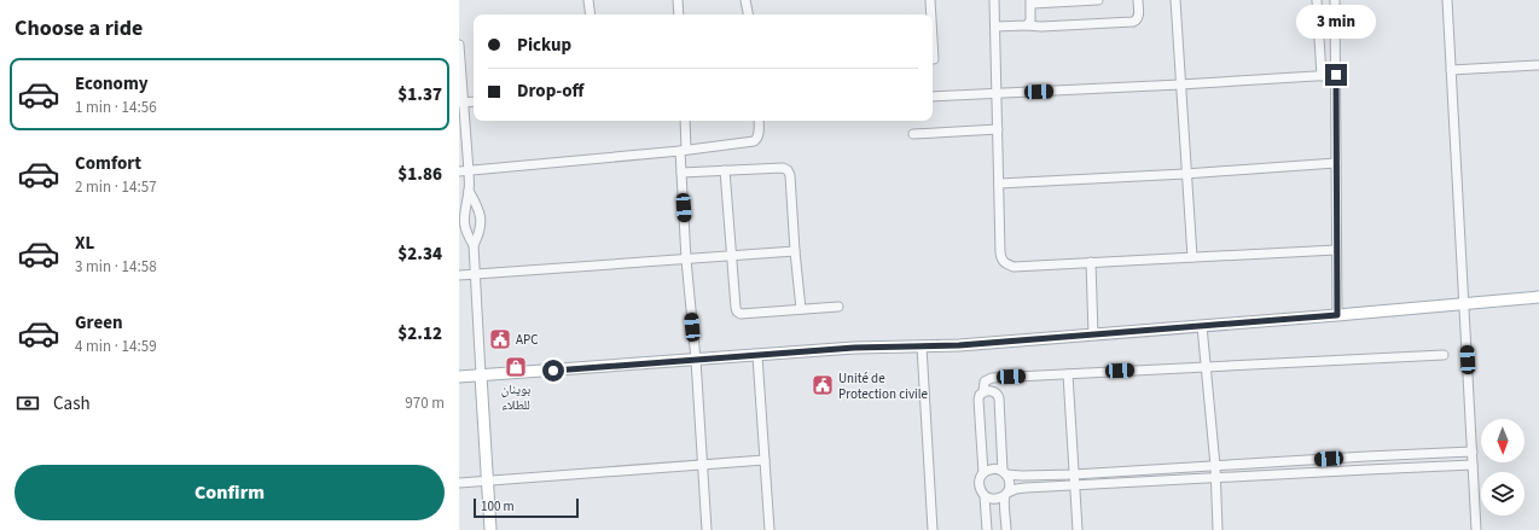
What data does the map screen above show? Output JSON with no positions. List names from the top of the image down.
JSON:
{
  "places": {
    "public building": ["APC", "Unité de Protection civile"],
    "shop": ["بوينان للطلاء"]
  },
  "scale_bar": "100 m",
  "north": "bottom",
  "page": {
    "heading": "Choose a ride",
    "bubble": "3 min",
    "banner": ["Pickup", "Drop-off"],
    "list": [
      {
        "name": "Economy",
        "note": "1 min · 14:56",
        "value": "$1.37"
      },
      {
        "name": "Comfort",
        "note": "2 min · 14:57",
        "value": "$1.86"
      },
      {
        "name": "XL",
        "note": "3 min · 14:58",
        "value": "$2.34"
      },
      {
        "name": "Green",
        "note": "4 min · 14:59",
        "value": "$2.12"
      }
    ],
    "pay": ["Cash", "970 m"],
    "buttons": "Confirm",
    "scale": "100 m"
  }
}
